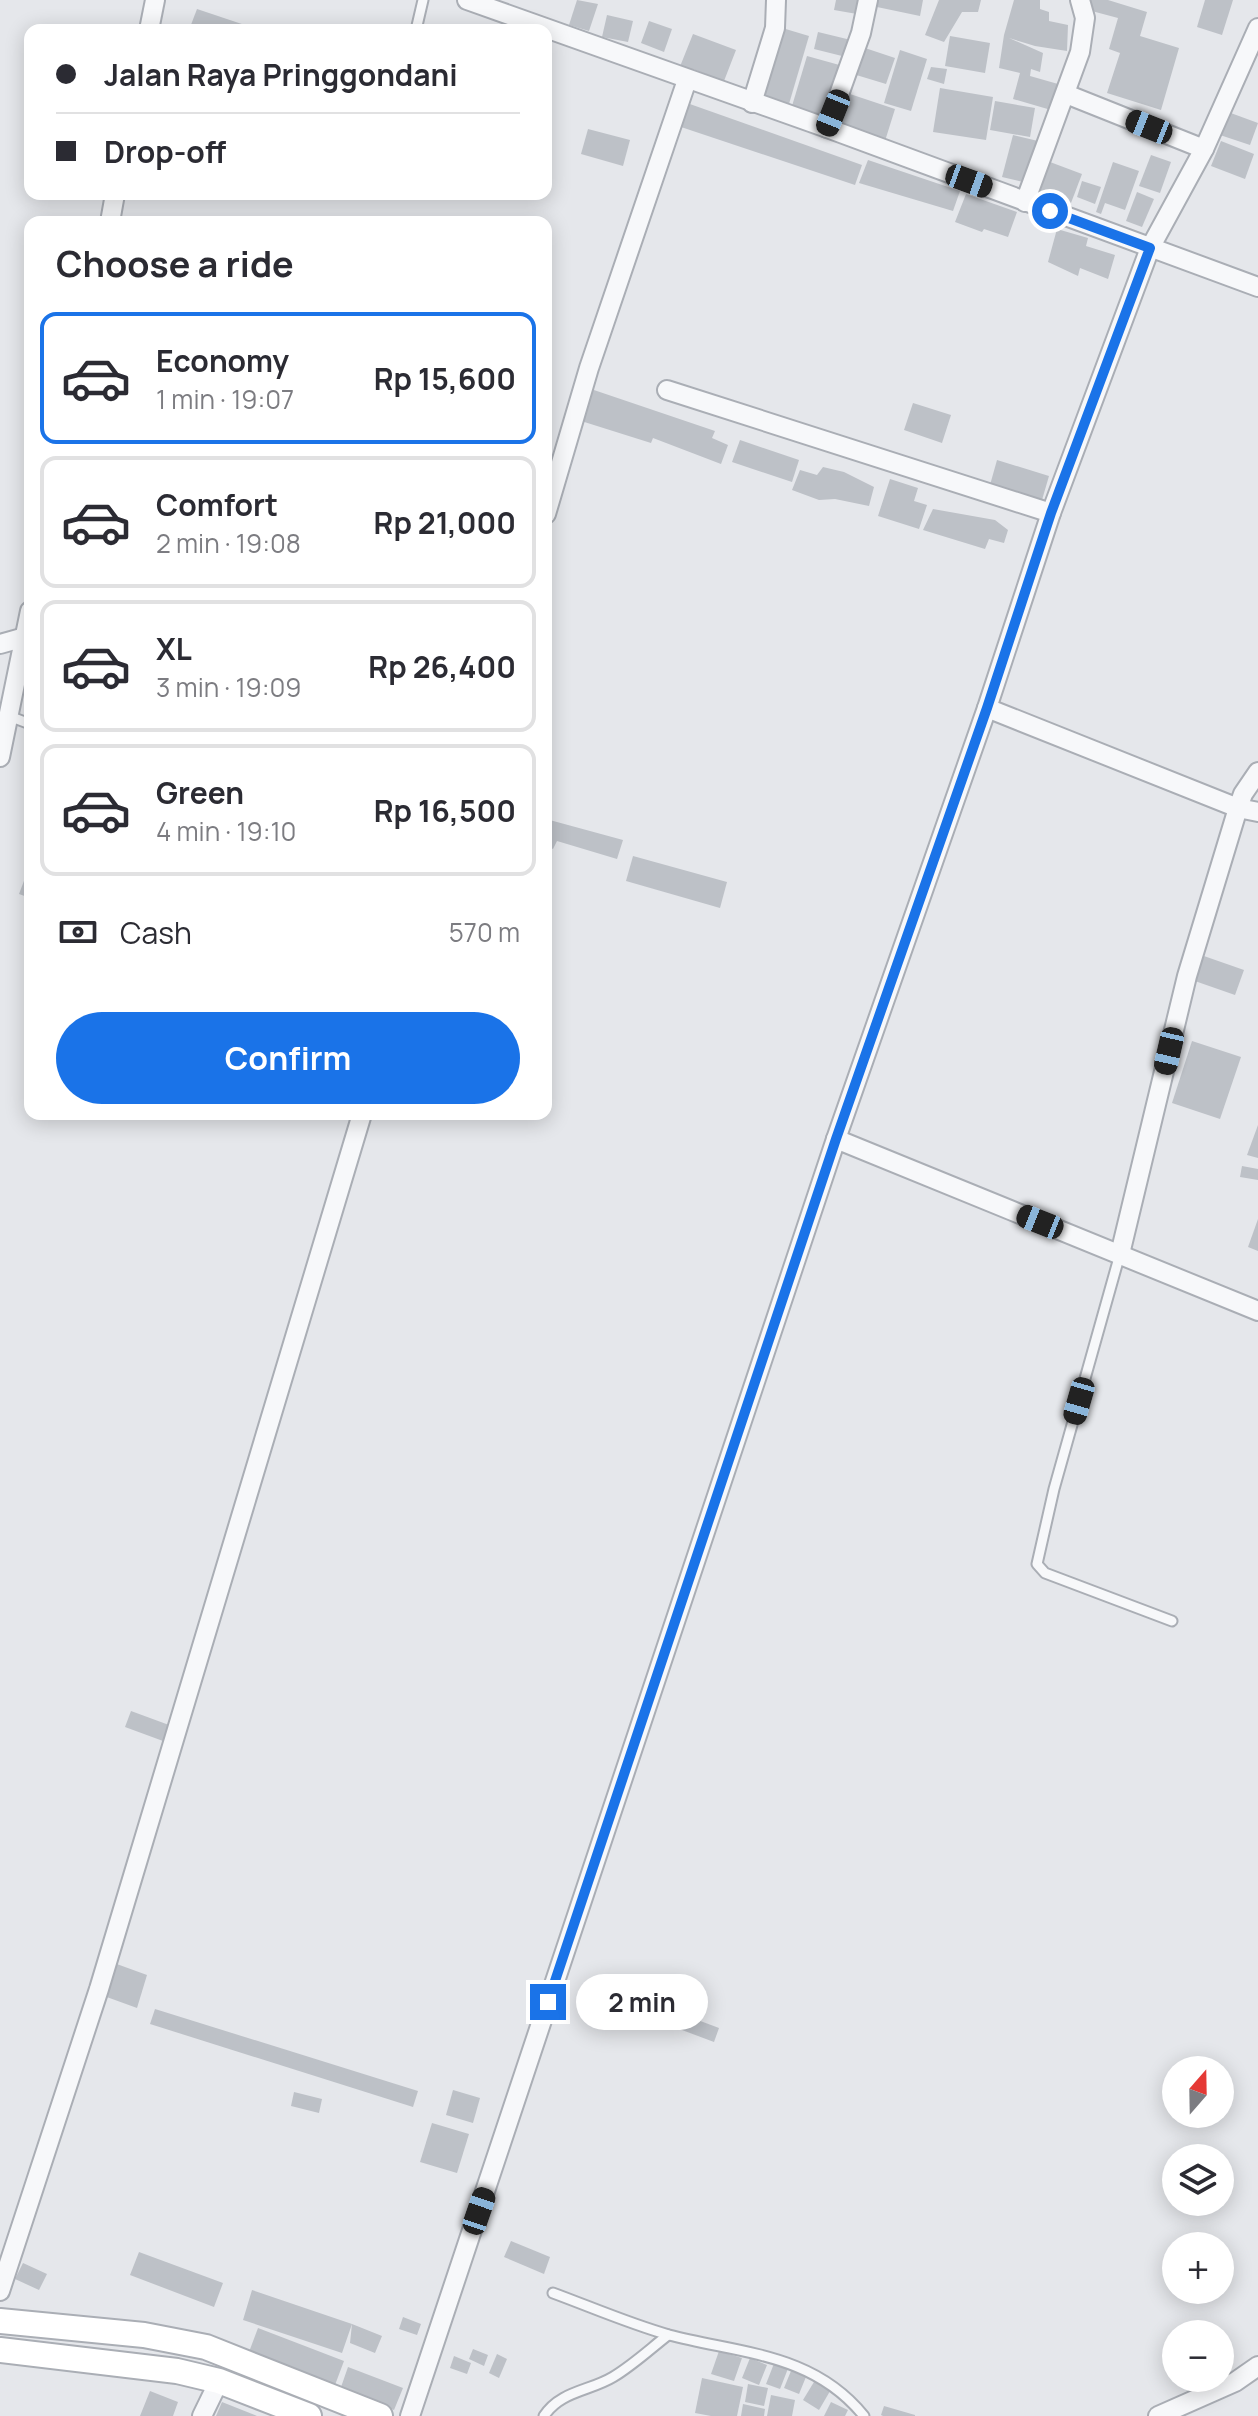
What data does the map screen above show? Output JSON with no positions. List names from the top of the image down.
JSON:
{
  "north": "top",
  "page": {
    "banner": ["Jalan Raya Pringgondani", "Drop-off"],
    "heading": "Choose a ride",
    "list": [
      {
        "name": "Economy",
        "note": "1 min · 19:07",
        "value": "Rp 15,600"
      },
      {
        "name": "Comfort",
        "note": "2 min · 19:08",
        "value": "Rp 21,000"
      },
      {
        "name": "XL",
        "note": "3 min · 19:09",
        "value": "Rp 26,400"
      },
      {
        "name": "Green",
        "note": "4 min · 19:10",
        "value": "Rp 16,500"
      }
    ],
    "pay": ["Cash", "570 m"],
    "buttons": "Confirm",
    "bubble": "2 min",
    "map_buttons": ["+", "−"]
  }
}
